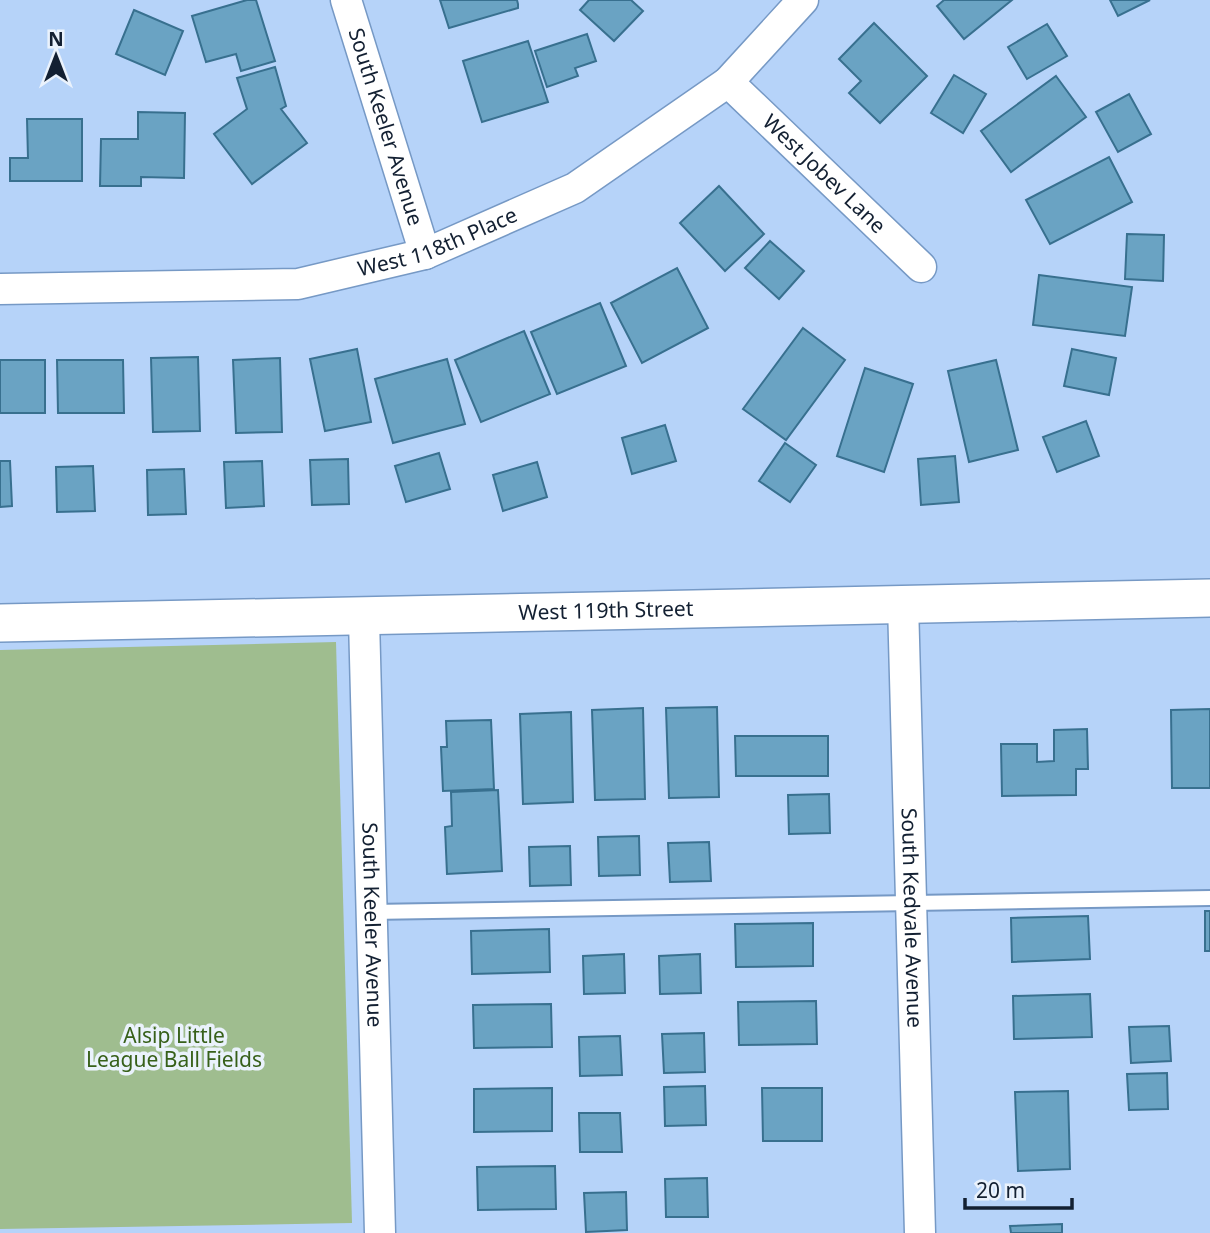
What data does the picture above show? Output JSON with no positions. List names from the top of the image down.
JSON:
{
  "streets": {
    "street": [
      "South Keeler Avenue",
      "West Jobev Lane",
      "West 118th Place",
      "West 119th Street",
      "South Kedvale Avenue"
    ]
  },
  "crossings": [
    ["South Keeler Avenue", "West 118th Place"],
    ["South Keeler Avenue", "West 119th Street"],
    ["West Jobev Lane", "West 118th Place"],
    ["West 119th Street", "South Kedvale Avenue"]
  ],
  "parks": ["Alsip Little League Ball Fields"],
  "scale_bar": "20 m",
  "north": "top"
}
